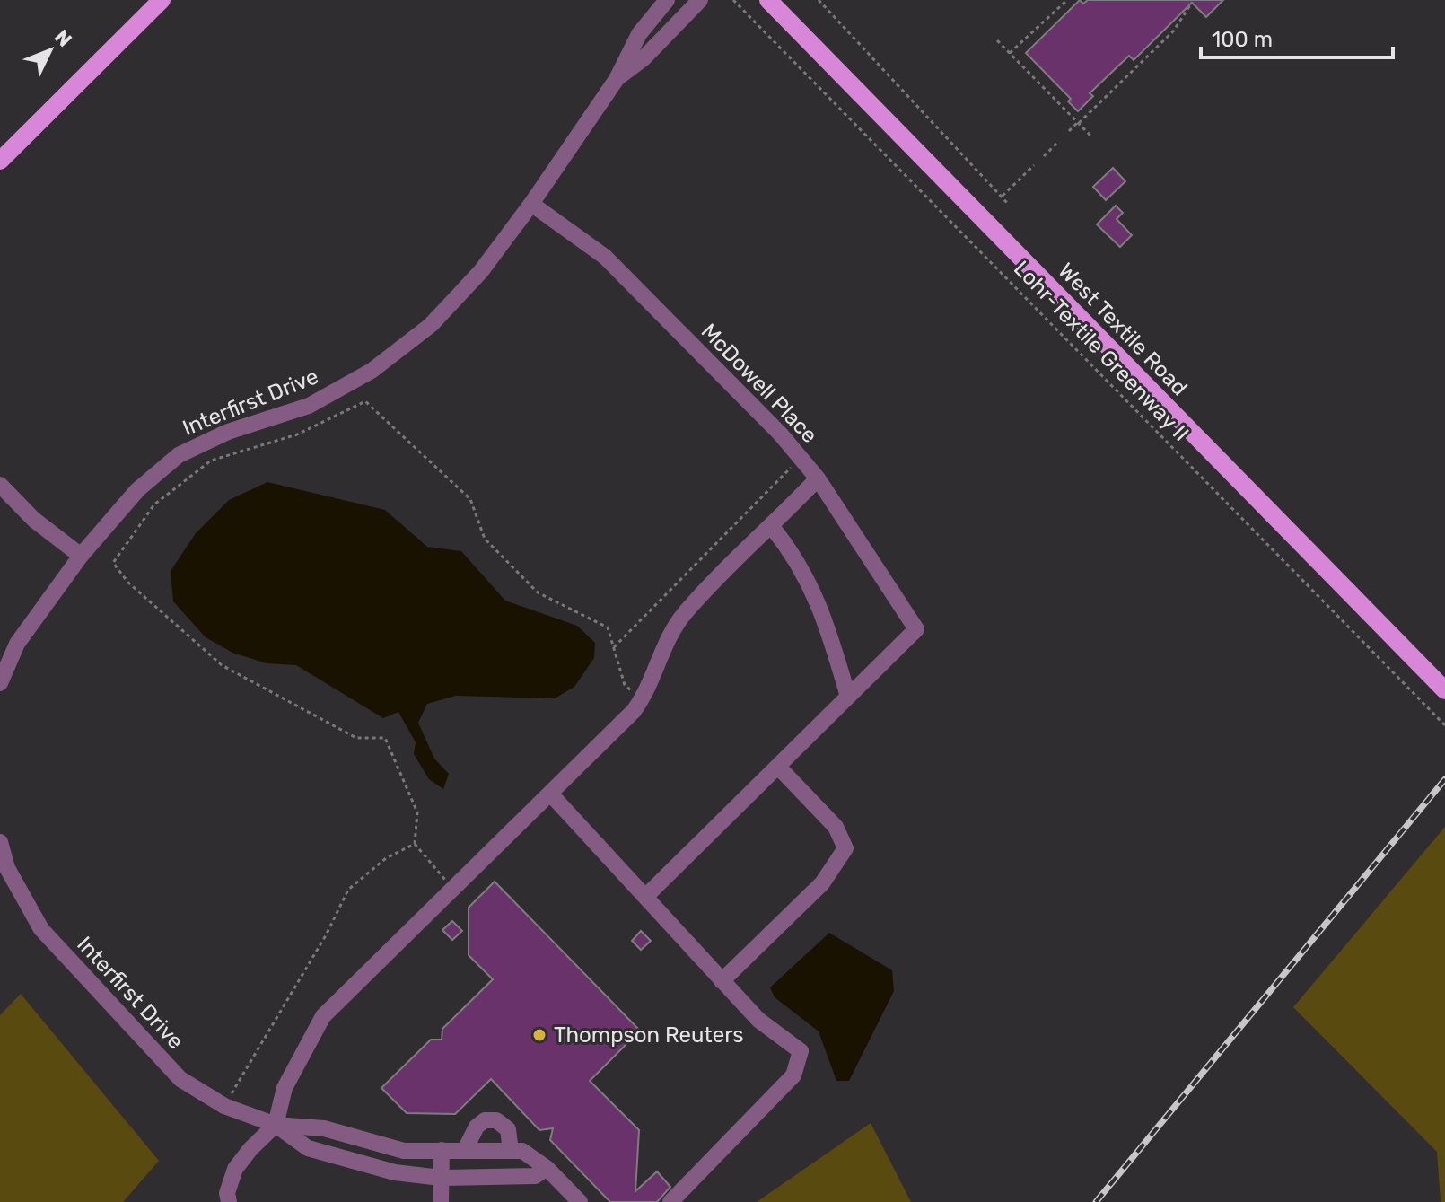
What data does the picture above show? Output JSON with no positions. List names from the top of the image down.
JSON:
{
  "streets": {
    "main road": ["West Textile Road"],
    "street": ["McDowell Place", "Interfirst Drive"],
    "path": ["Lohr-Textile Greenway II"]
  },
  "crossings": [
    ["McDowell Place", "Interfirst Drive"]
  ],
  "places": ["Thompson Reuters"],
  "scale_bar": "100 m",
  "north": "top right"
}
